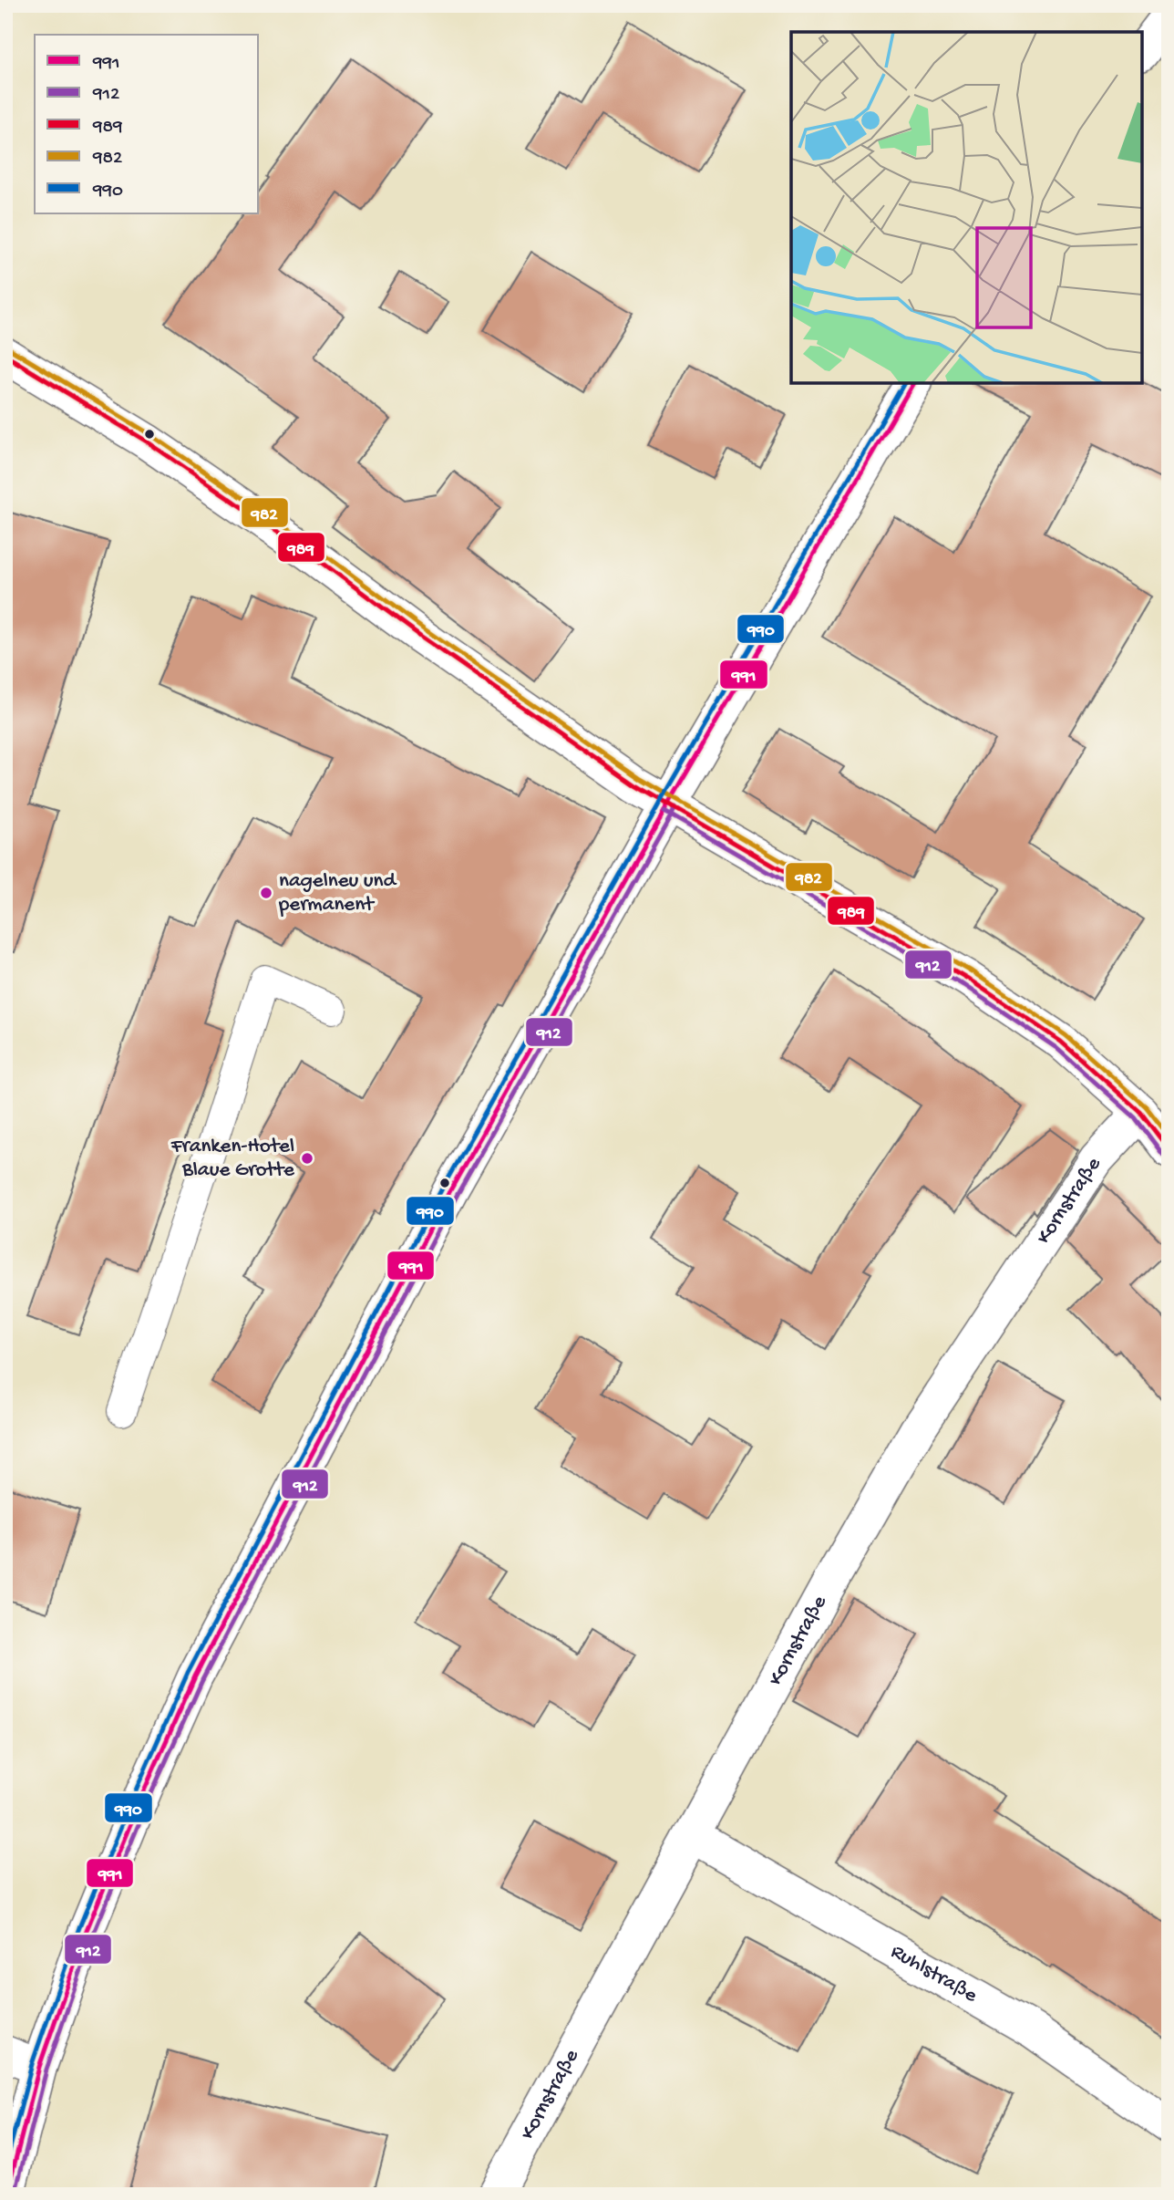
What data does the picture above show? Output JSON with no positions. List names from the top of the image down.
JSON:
{
  "streets": {
    "street": ["Kornstraße", "Ruhlstraße"]
  },
  "crossings": [
    ["Kornstraße", "Ruhlstraße"]
  ],
  "places": ["nagelneu und permanent", "Franken-Hotel Blaue Grotte"],
  "lines": [
    "transit line 982",
    "transit line 989",
    "transit line 991",
    "transit line 990",
    "transit line 912"
  ],
  "legend": [
    "991",
    "912",
    "989",
    "982",
    "990"
  ]
}
